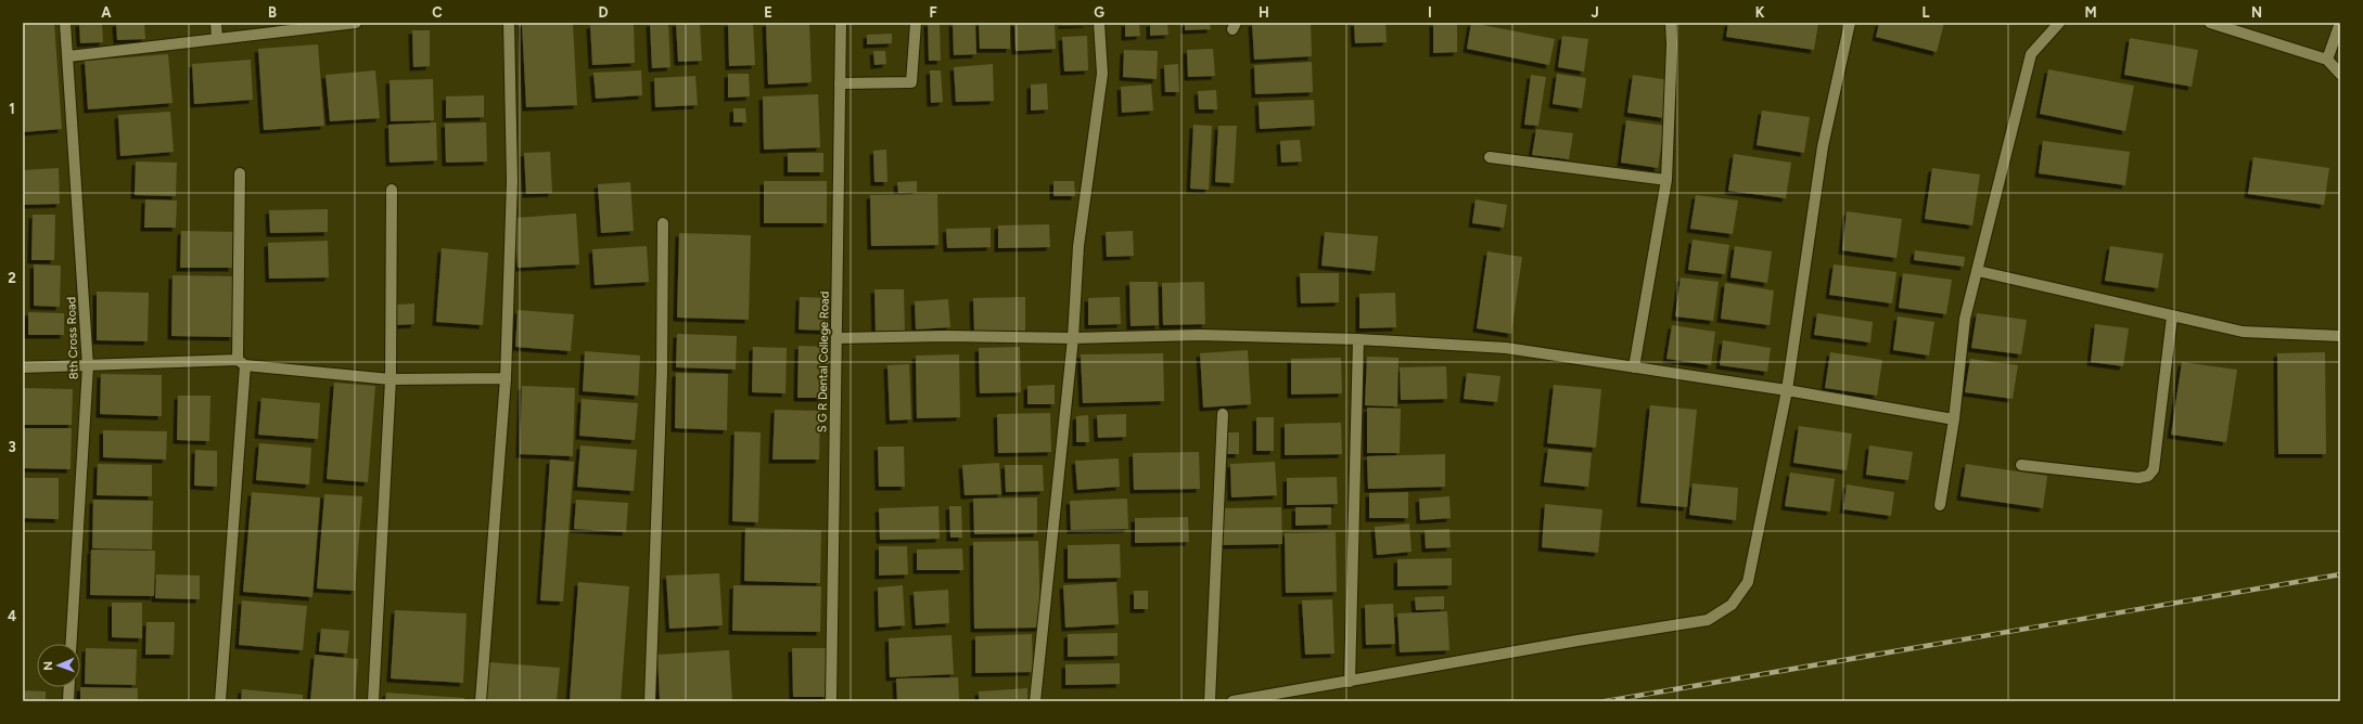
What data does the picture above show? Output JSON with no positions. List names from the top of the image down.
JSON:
{
  "streets": {
    "street": ["8th Cross Road", "S G R Dental College Road"]
  },
  "north": "left",
  "grid": {
    "columns": [
      "A",
      "B",
      "C",
      "D",
      "E",
      "F",
      "G",
      "H",
      "I",
      "J",
      "K",
      "L",
      "M",
      "N"
    ],
    "rows": [
      "1",
      "2",
      "3",
      "4"
    ]
  }
}
